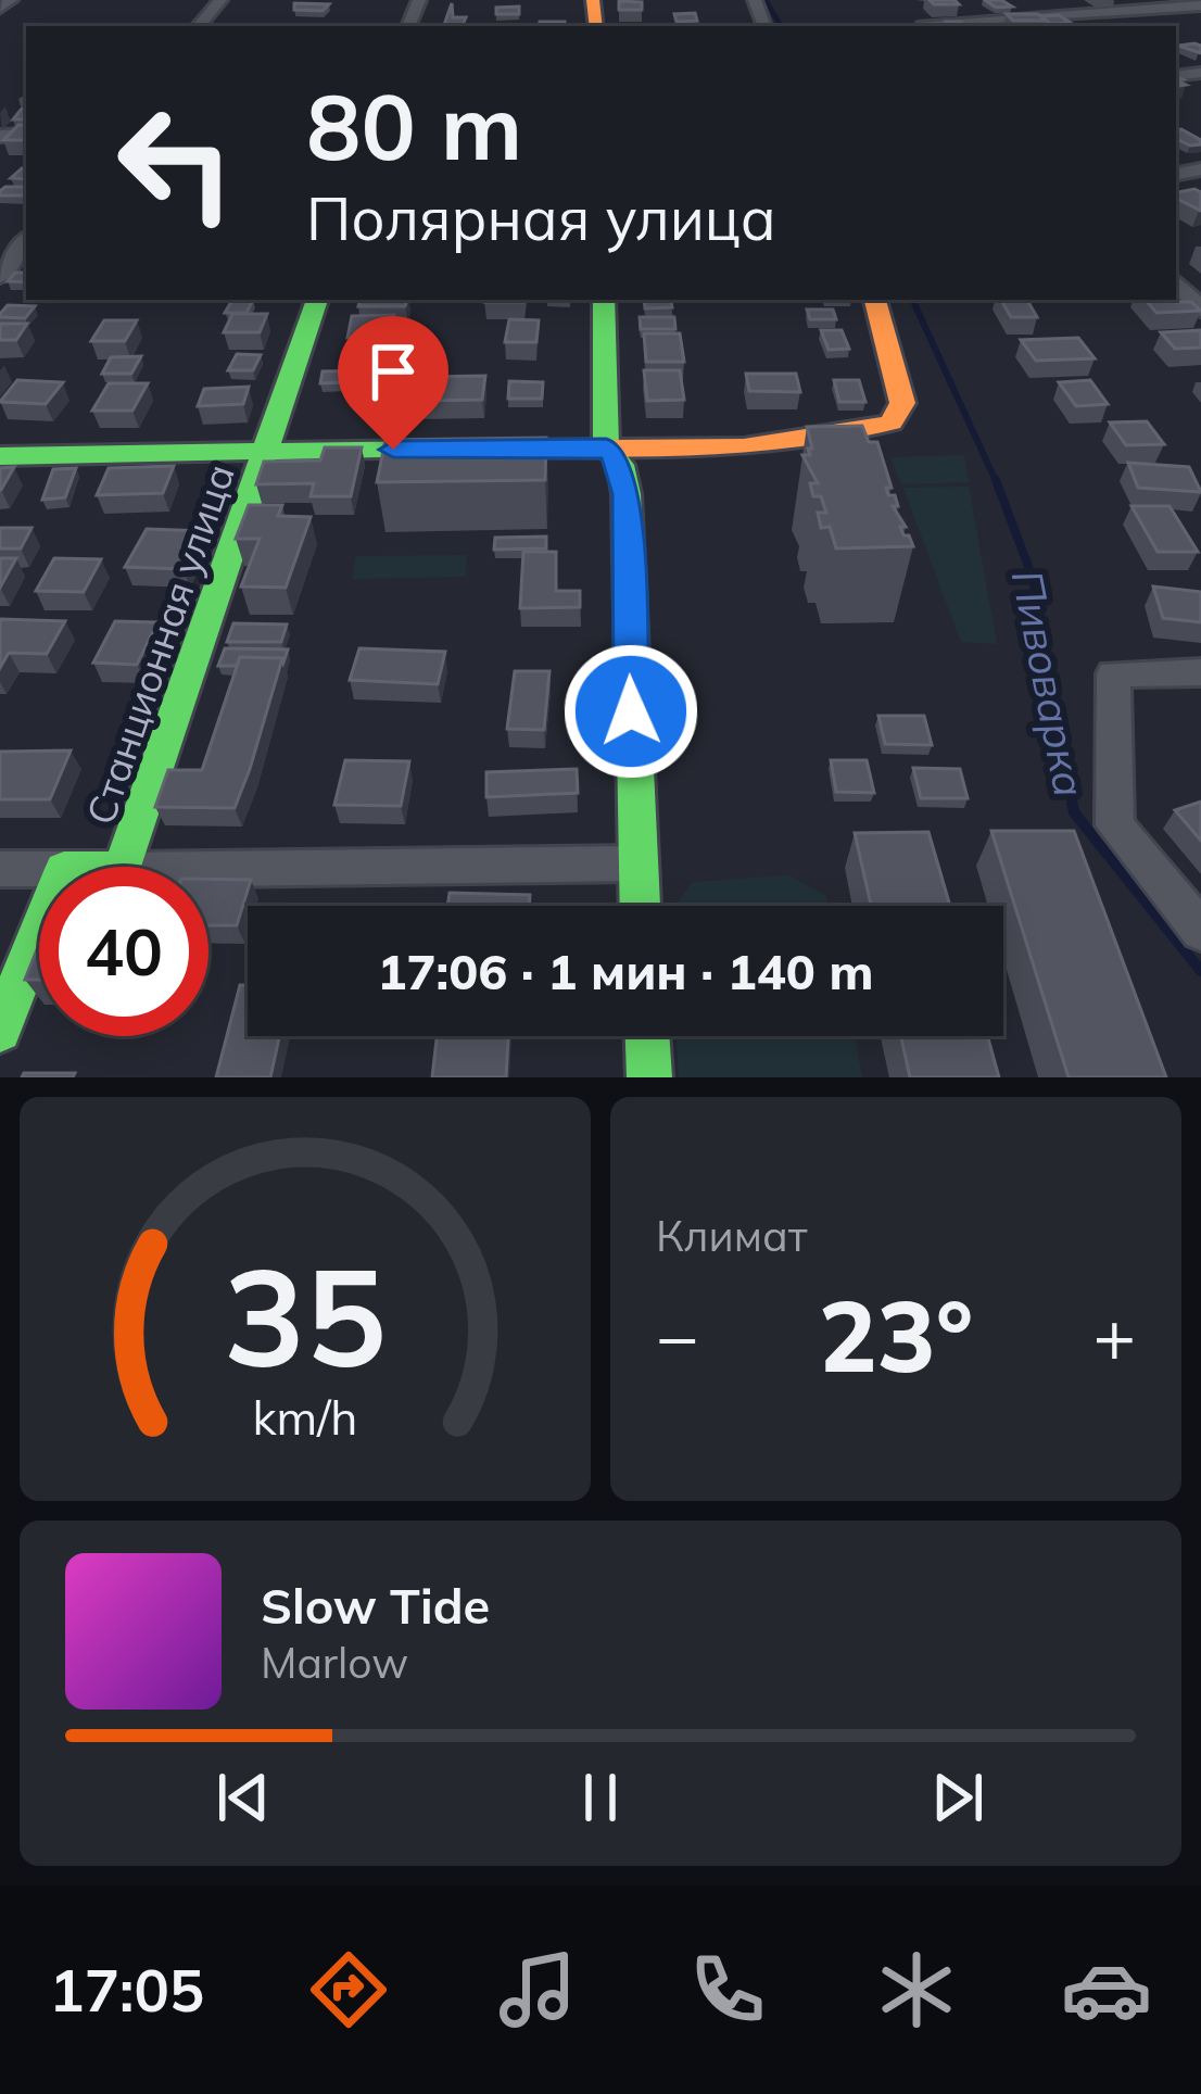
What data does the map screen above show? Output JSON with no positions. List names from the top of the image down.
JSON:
{
  "streets": {
    "street": ["Станционная улица"]
  },
  "water": ["Пивоварка"],
  "page": {
    "turn": ["80 m", "Полярная улица"],
    "limit": "40",
    "trip": "17:06 · 1 мин · 140 m",
    "tile": "Климат",
    "heat": ["−", "23°", "+"],
    "song": ["Slow Tide", "Marlow"],
    "tabs": "17:05",
    "gauge": ["35", "km/h"]
  }
}
